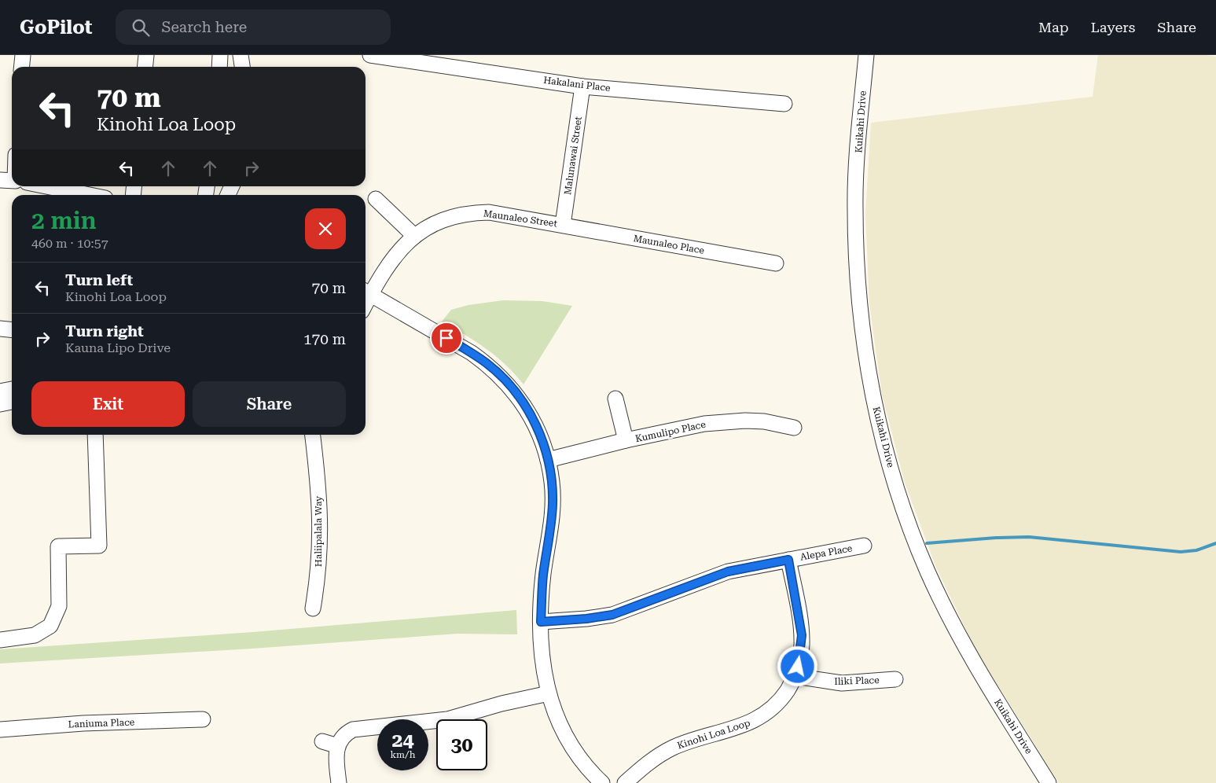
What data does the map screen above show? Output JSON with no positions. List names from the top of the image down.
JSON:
{
  "streets": {
    "street": [
      "Hakalani Place",
      "Kuikahi Drive",
      "Malunawai Street",
      "Maunaleo Street",
      "Maunaleo Place",
      "Kumulipo Place",
      "Haliipalala Way",
      "Alepa Place",
      "Iliki Place",
      "Laniuma Place",
      "Kinohi Loa Loop"
    ]
  },
  "crossings": [
    ["Hakalani Place", "Malunawai Street"],
    ["Malunawai Street", "Maunaleo Street"],
    ["Malunawai Street", "Maunaleo Place"],
    ["Maunaleo Street", "Maunaleo Place"],
    ["Alepa Place", "Kinohi Loa Loop"],
    ["Iliki Place", "Kinohi Loa Loop"]
  ],
  "page": {
    "header": "GoPilot",
    "search": "Search here",
    "nav": ["Map", "Layers", "Share"],
    "turn": ["70 m", "Kinohi Loa Loop"],
    "heading": ["2 min", "460 m · 10:57"],
    "list": [
      {
        "name": "Turn left",
        "note": "Kinohi Loa Loop",
        "value": "70 m"
      },
      {
        "name": "Turn right",
        "note": "Kauna Lipo Drive",
        "value": "170 m"
      }
    ],
    "buttons": ["Exit", "Share"],
    "speed": "24 km/h",
    "limit": "30"
  }
}
